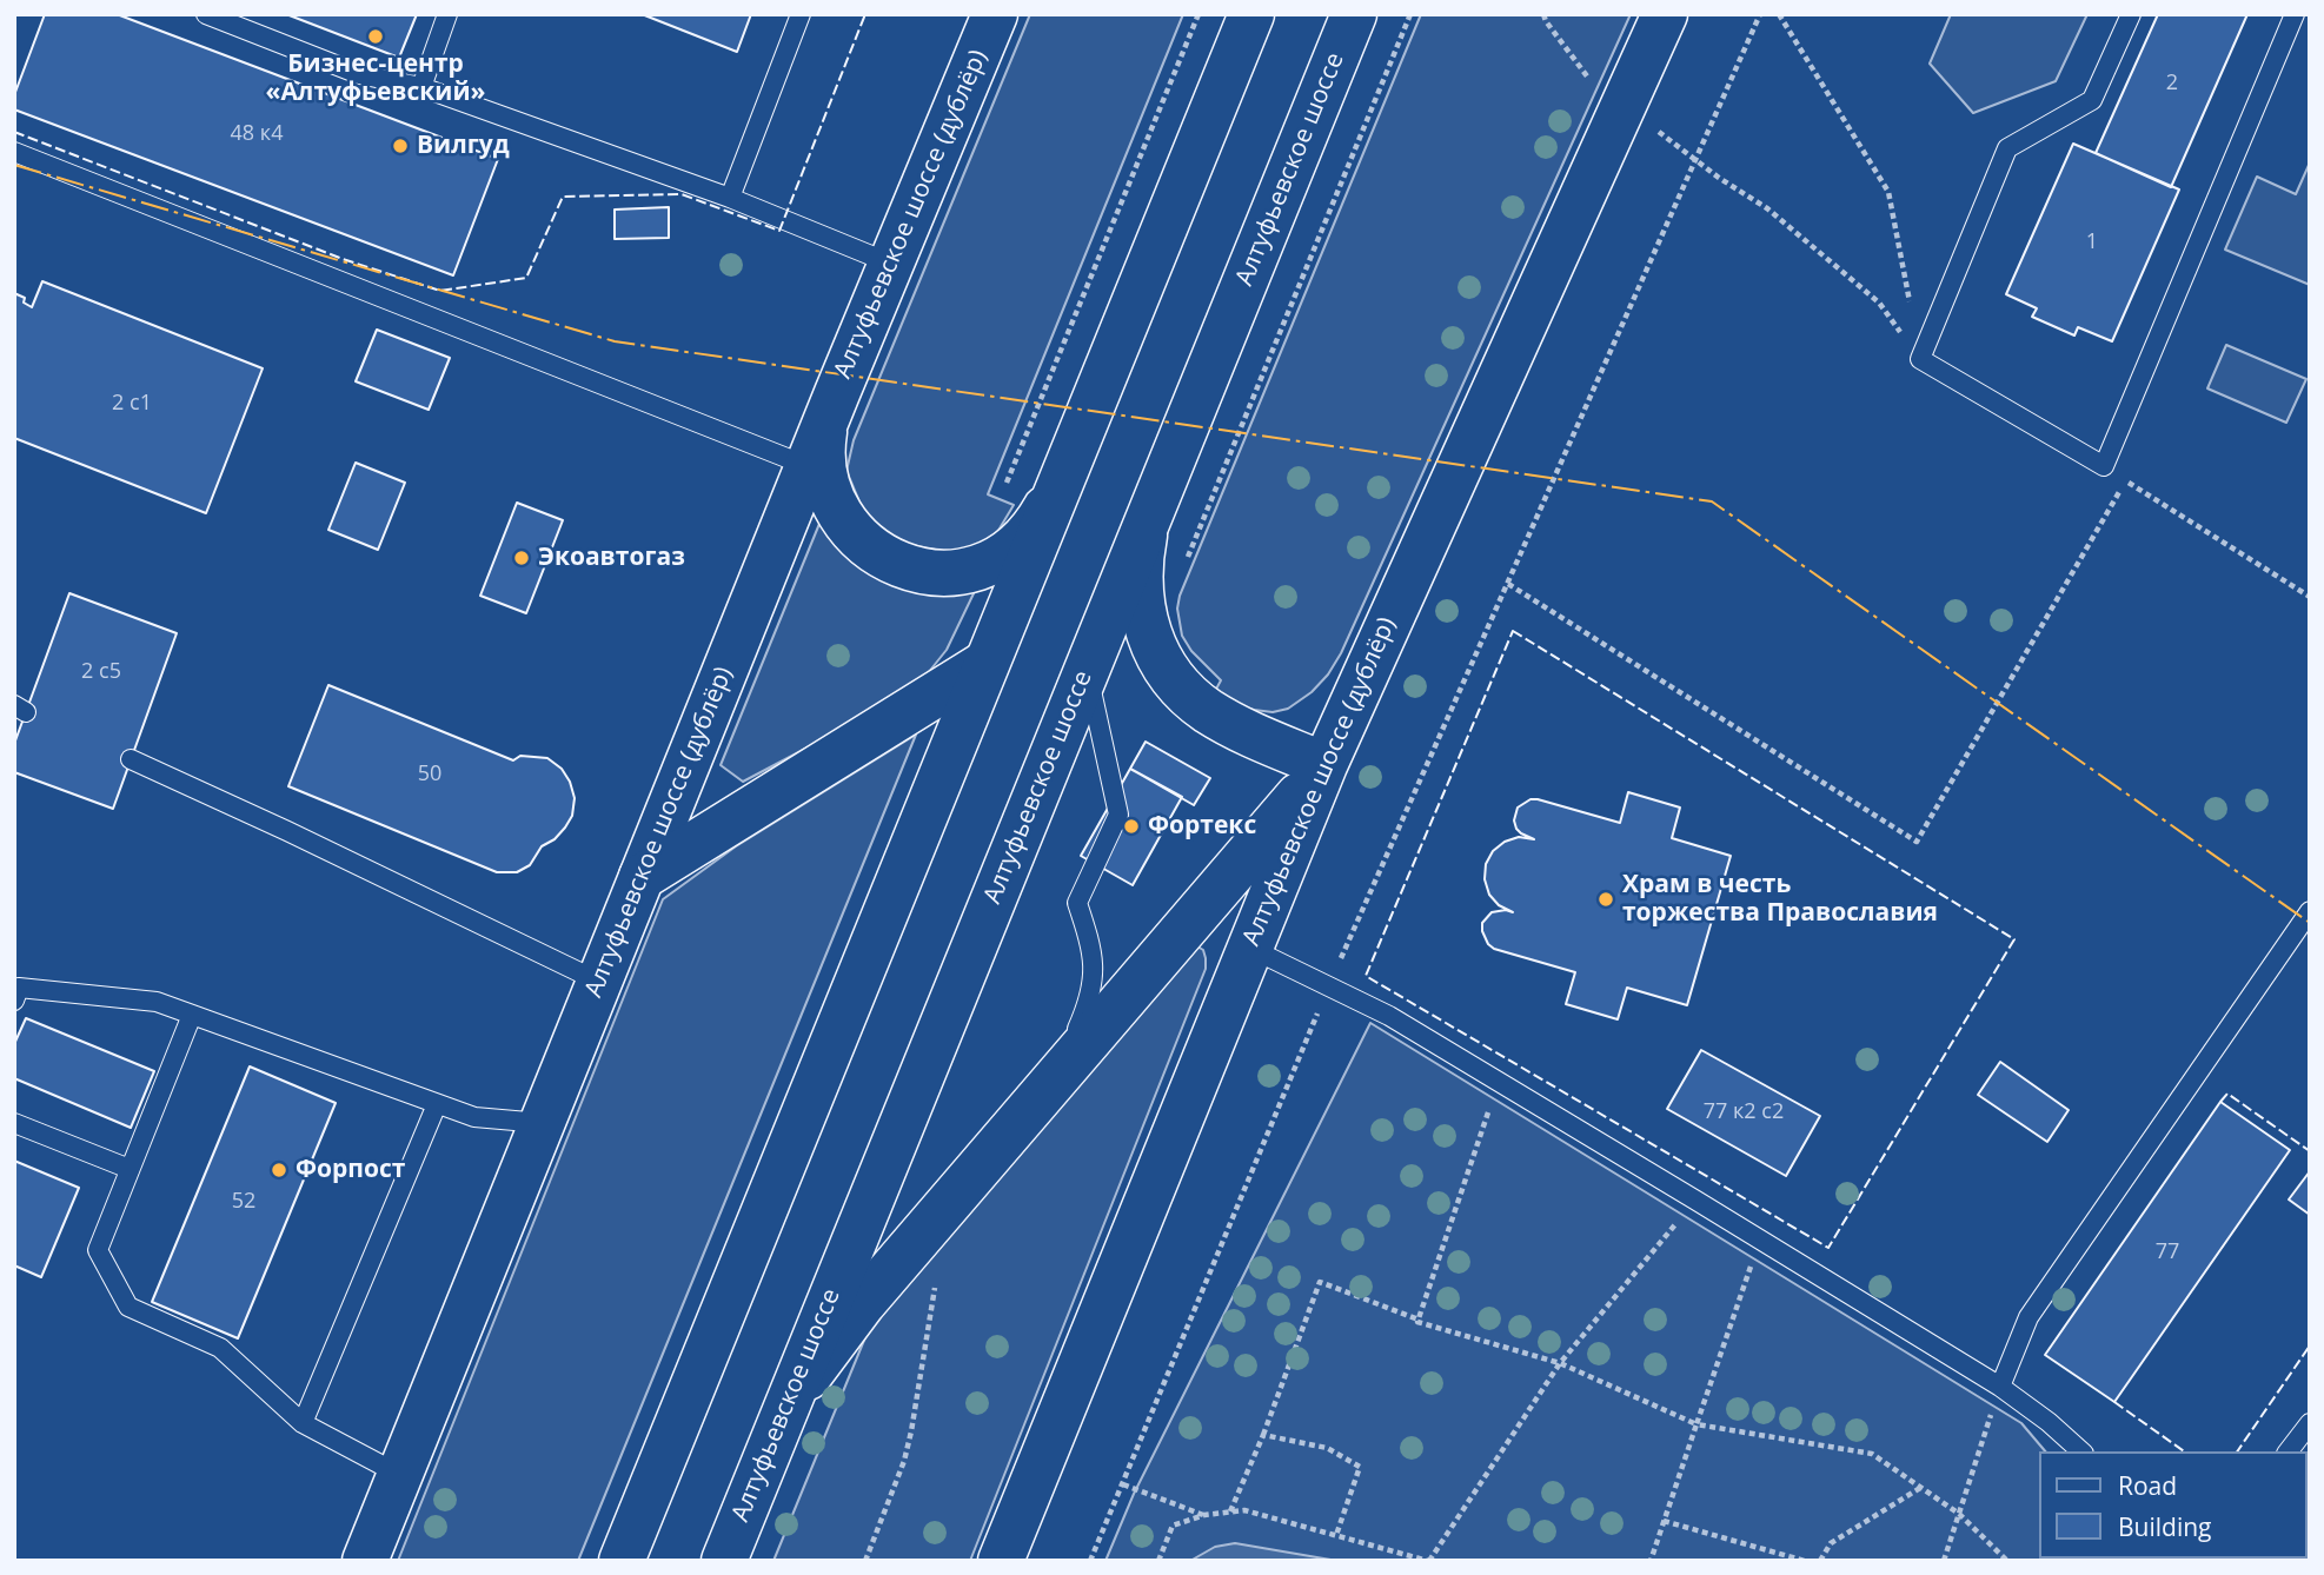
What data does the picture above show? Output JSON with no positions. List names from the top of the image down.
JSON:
{
  "streets": {
    "main road": ["Алтуфьевское шоссе", "Алтуфьевское шоссе (дублёр)"]
  },
  "places": [
    "Бизнес-центр «Алтуфьевский»",
    "Вилгуд",
    "Экоавтогаз",
    "Фортекс",
    "Храм в честь торжества Православия",
    "Форпост"
  ],
  "house_numbers": [
    "2",
    "48 к4",
    "1",
    "2 с1",
    "2 с5",
    "50",
    "77 к2 с2",
    "52",
    "77"
  ],
  "legend": ["Road", "Building"]
}
